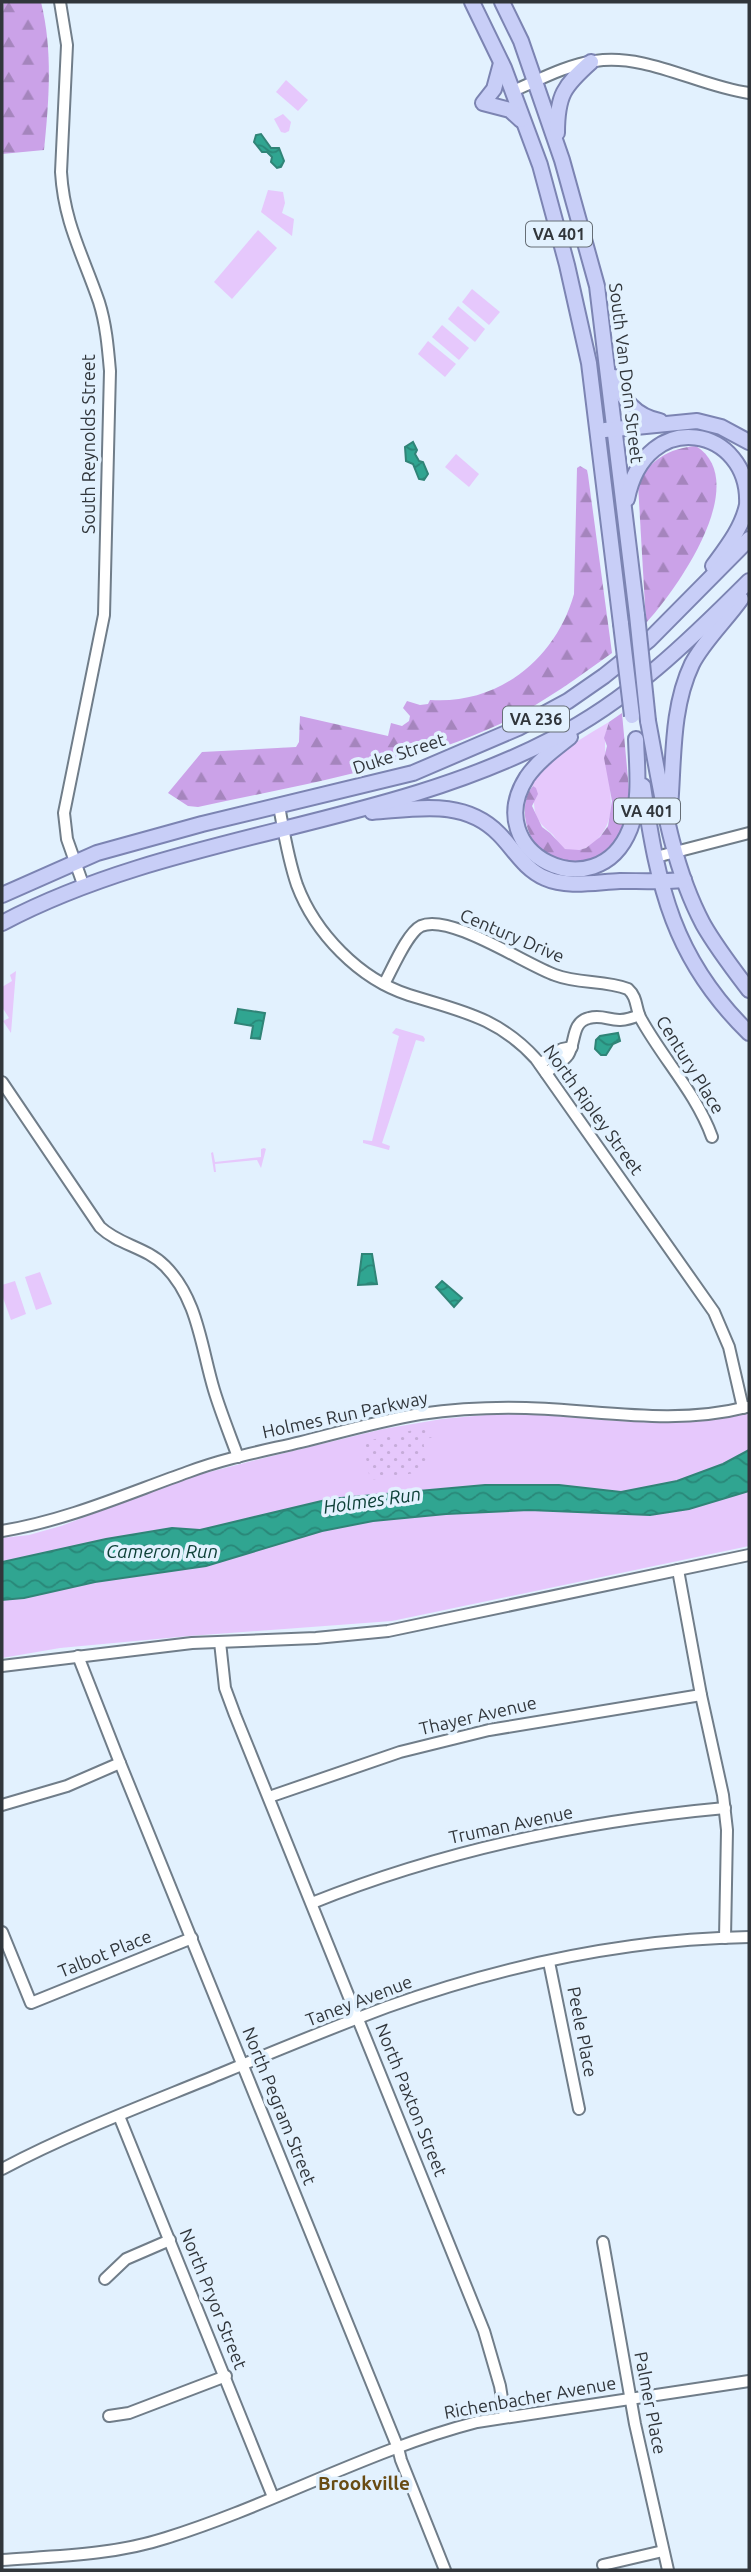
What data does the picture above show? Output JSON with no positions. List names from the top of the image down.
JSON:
{
  "streets": {
    "main road": [
      "VA 401",
      "South Van Dorn Street",
      "VA 236",
      "Duke Street"
    ],
    "street": [
      "South Reynolds Street",
      "Century Drive",
      "Century Place",
      "North Ripley Street",
      "Holmes Run Parkway",
      "Thayer Avenue",
      "Truman Avenue",
      "Talbot Place",
      "Taney Avenue",
      "Peele Place",
      "North Paxton Street",
      "North Pegram Street",
      "North Pryor Street",
      "Richenbacher Avenue",
      "Palmer Place"
    ]
  },
  "crossings": [
    ["VA 401", "South Van Dorn Street"],
    ["South Reynolds Street", "VA 236"],
    ["South Reynolds Street", "Duke Street"],
    ["VA 236", "North Ripley Street"],
    ["Duke Street", "North Ripley Street"],
    ["Century Drive", "Century Place"],
    ["Century Drive", "North Ripley Street"],
    ["Century Place", "North Ripley Street"],
    ["North Ripley Street", "Holmes Run Parkway"],
    ["Thayer Avenue", "North Paxton Street"],
    ["Truman Avenue", "North Paxton Street"],
    ["Talbot Place", "North Pegram Street"],
    ["Taney Avenue", "Peele Place"],
    ["Taney Avenue", "North Paxton Street"],
    ["Taney Avenue", "North Pegram Street"],
    ["Taney Avenue", "North Pryor Street"],
    ["North Paxton Street", "Richenbacher Avenue"],
    ["North Pegram Street", "Richenbacher Avenue"],
    ["North Pryor Street", "Richenbacher Avenue"],
    ["Richenbacher Avenue", "Palmer Place"]
  ],
  "districts": ["Brookville"],
  "water": ["Holmes Run", "Cameron Run"]
}
